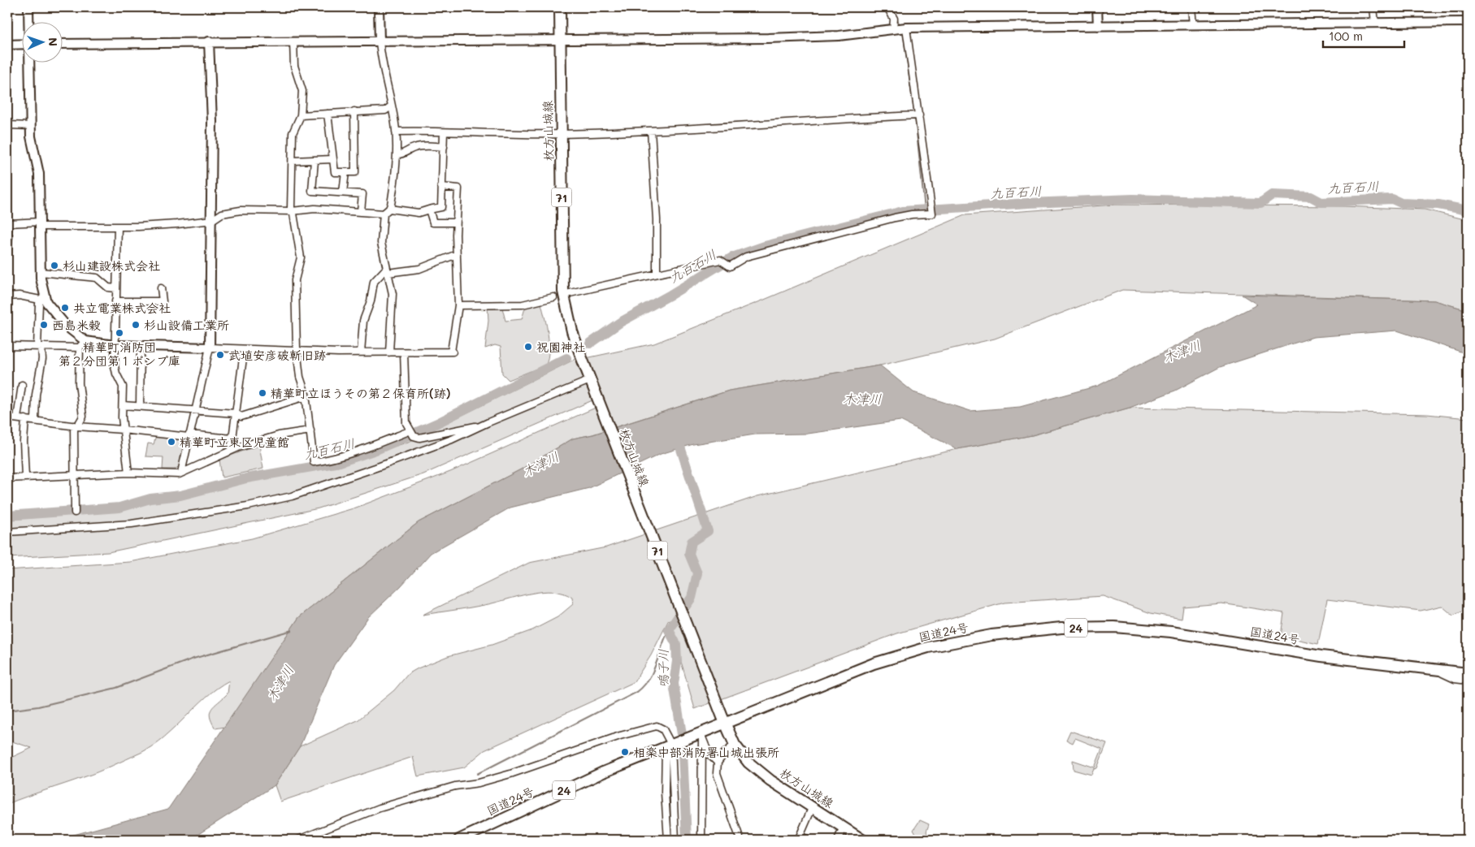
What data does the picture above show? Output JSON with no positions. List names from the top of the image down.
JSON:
{
  "streets": {
    "main road": [
      "枚方山城線",
      "71",
      "24",
      "国道24号"
    ]
  },
  "crossings": [
    ["枚方山城線", "国道24号"]
  ],
  "water": ["九百石川", "木津川", "鳴子川"],
  "places": [
    "杉山建設株式会社",
    "共立電業株式会社",
    "西島米穀",
    "杉山設備工業所",
    "精華町消防団 第２分団第１ポンプ庫",
    "祝園神社",
    "武埴安彦破斬旧跡",
    "精華町立ほうその第２保育所(跡)",
    "精華町立東区児童館",
    "相楽中部消防署山城出張所"
  ],
  "scale_bar": "100 m",
  "north": "right"
}
